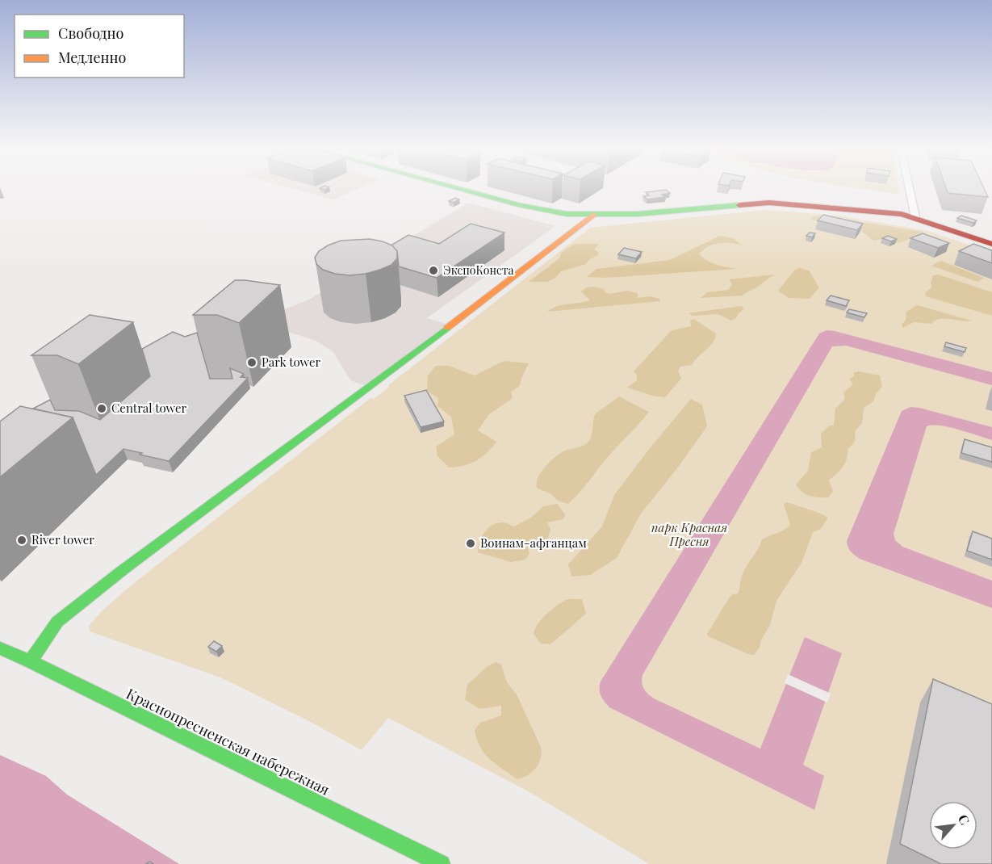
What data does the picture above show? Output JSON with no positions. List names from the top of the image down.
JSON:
{
  "streets": {
    "street": ["Краснопресненская набережная"]
  },
  "parks": ["парк Красная Пресня"],
  "places": [
    "ЭкспоКонста",
    "Park tower",
    "Central tower",
    "River tower",
    "Воинам-афганцам"
  ],
  "legend": ["Свободно", "Медленно"],
  "north": "top right"
}
